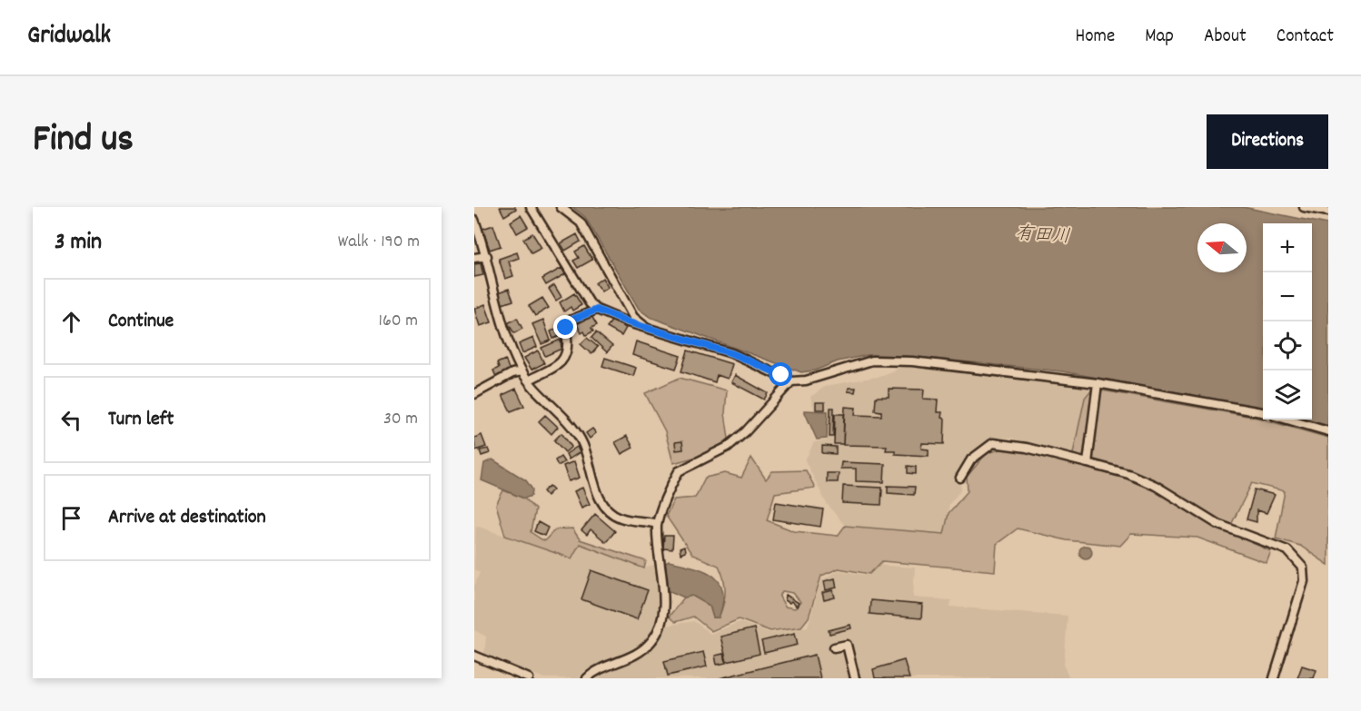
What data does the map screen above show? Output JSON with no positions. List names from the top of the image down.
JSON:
{
  "water": ["有田川"],
  "north": "left",
  "page": {
    "header": "Gridwalk",
    "nav": [
      "Home",
      "Map",
      "About",
      "Contact"
    ],
    "title": "Find us",
    "buttons": "Directions",
    "heading": ["3 min", "Walk · 190 m"],
    "map_buttons": ["+", "−"],
    "list": [
      ["Continue", "160 m"],
      ["Turn left", "30 m"],
      "Arrive at destination"
    ]
  }
}
